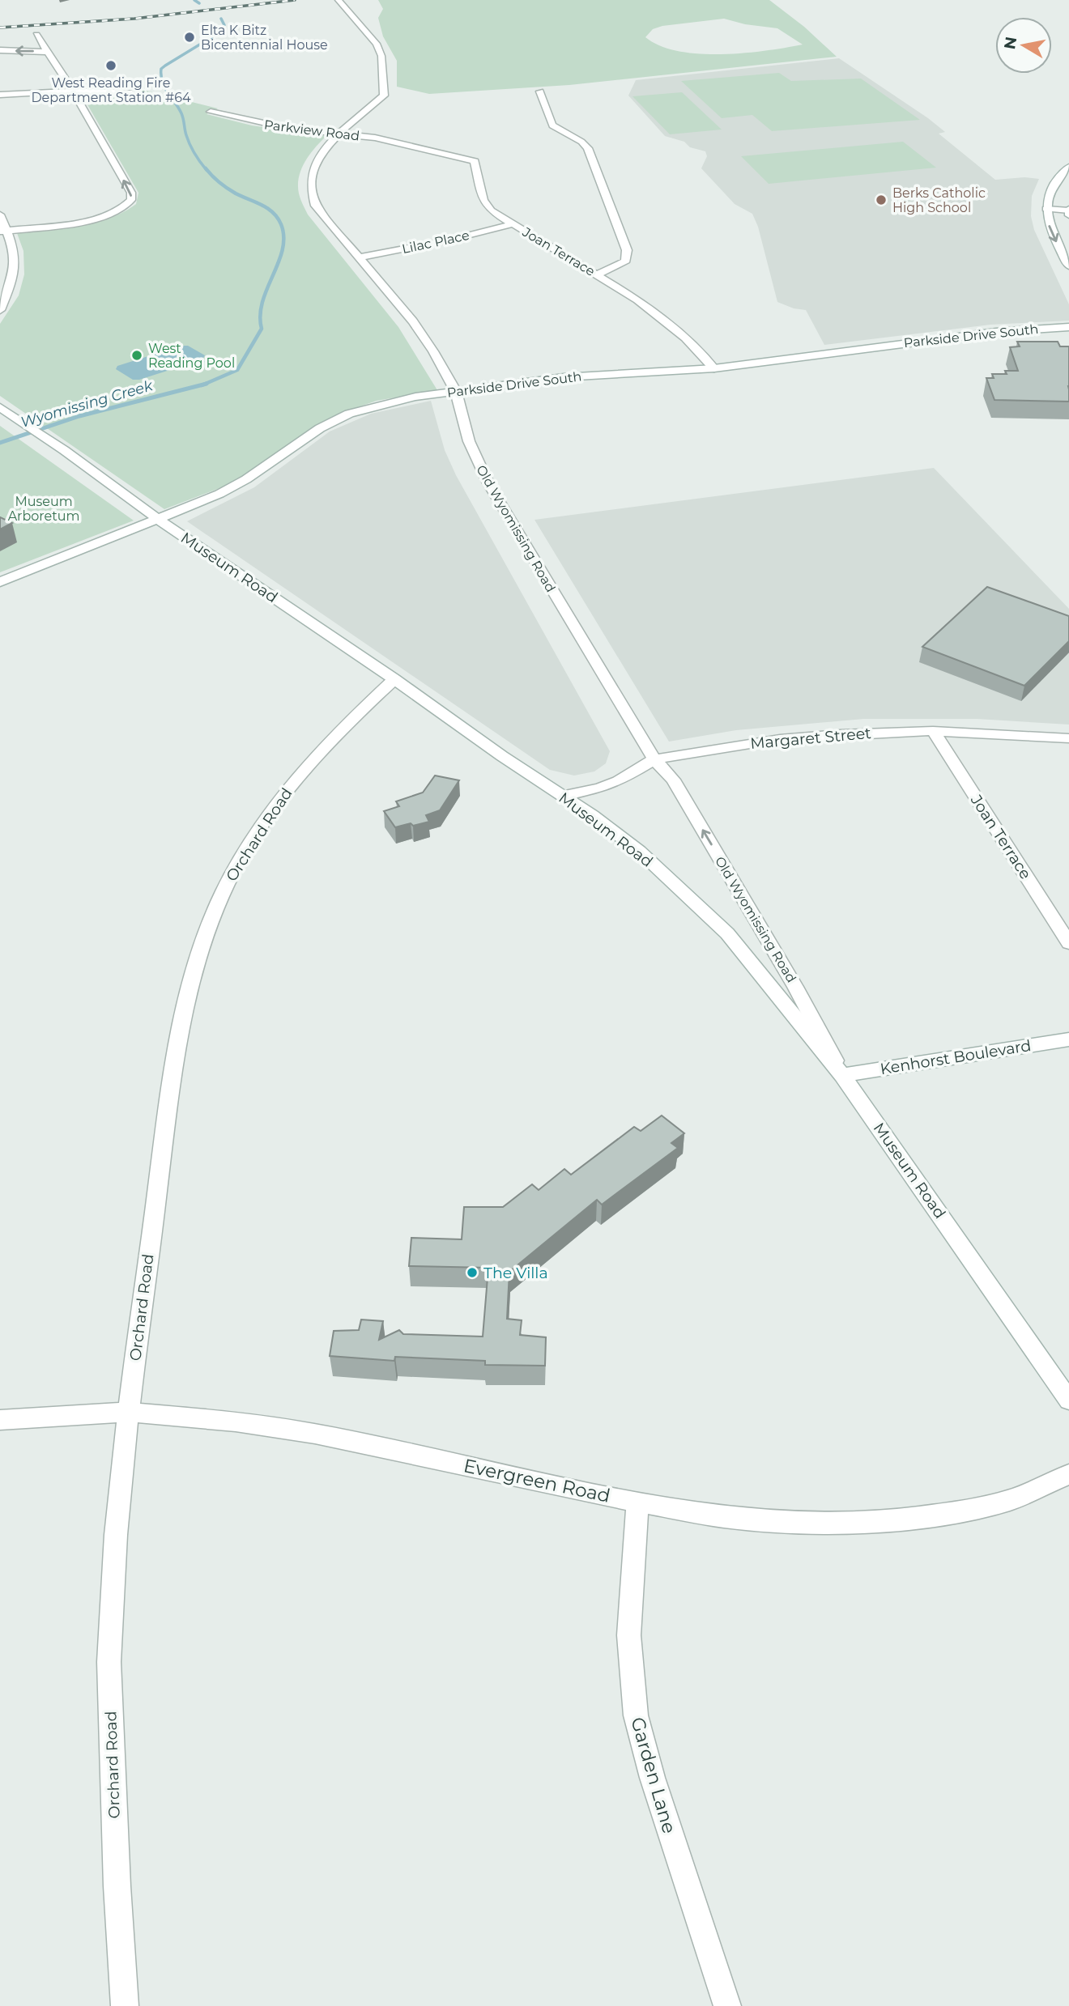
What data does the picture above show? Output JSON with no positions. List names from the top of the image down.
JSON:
{
  "streets": {
    "street": [
      "Parkview Road",
      "Lilac Place",
      "Joan Terrace",
      "Parkside Drive South",
      "Old Wyomissing Road",
      "Museum Road",
      "Margaret Street",
      "Orchard Road",
      "Kenhorst Boulevard",
      "Evergreen Road",
      "Garden Lane"
    ]
  },
  "crossings": [
    ["Parkview Road", "Joan Terrace"],
    ["Parkview Road", "Old Wyomissing Road"],
    ["Lilac Place", "Joan Terrace"],
    ["Lilac Place", "Old Wyomissing Road"],
    ["Joan Terrace", "Parkside Drive South"],
    ["Joan Terrace", "Margaret Street"],
    ["Parkside Drive South", "Old Wyomissing Road"],
    ["Parkside Drive South", "Museum Road"],
    ["Old Wyomissing Road", "Museum Road"],
    ["Old Wyomissing Road", "Margaret Street"],
    ["Old Wyomissing Road", "Kenhorst Boulevard"],
    ["Museum Road", "Margaret Street"],
    ["Museum Road", "Orchard Road"],
    ["Museum Road", "Kenhorst Boulevard"],
    ["Orchard Road", "Evergreen Road"],
    ["Evergreen Road", "Garden Lane"]
  ],
  "water": ["Wyomissing Creek"],
  "parks": ["Museum Arboretum"],
  "places": [
    "Elta K Bitz Bicentennial House",
    "West Reading Fire Department Station #64",
    "Berks Catholic High School",
    "West Reading Pool",
    "The Villa"
  ],
  "north": "left"
}
